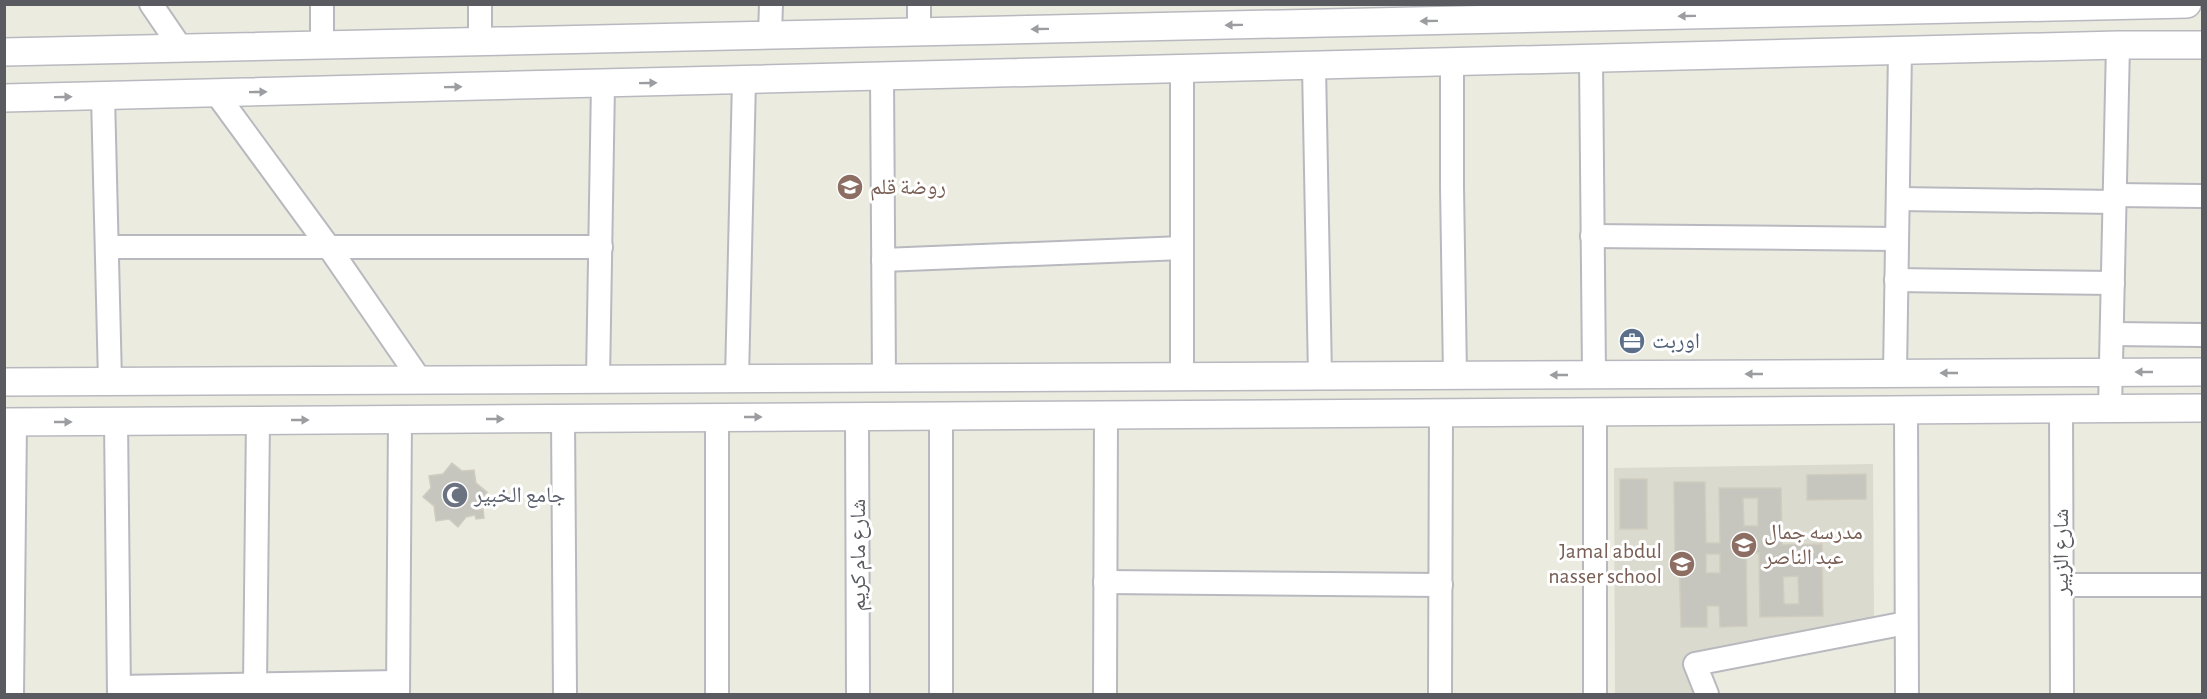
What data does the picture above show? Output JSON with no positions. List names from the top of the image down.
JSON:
{
  "streets": {
    "street": ["شارع الزبير", "شارع مام كريم"]
  },
  "places": {
    "school or university": ["روضة قلم", "مدرسه جمال عبد الناصر", "Jamal abdul nasser school"],
    "office": ["اوربت"],
    "mosque": ["جامع الخبير"]
  }
}
